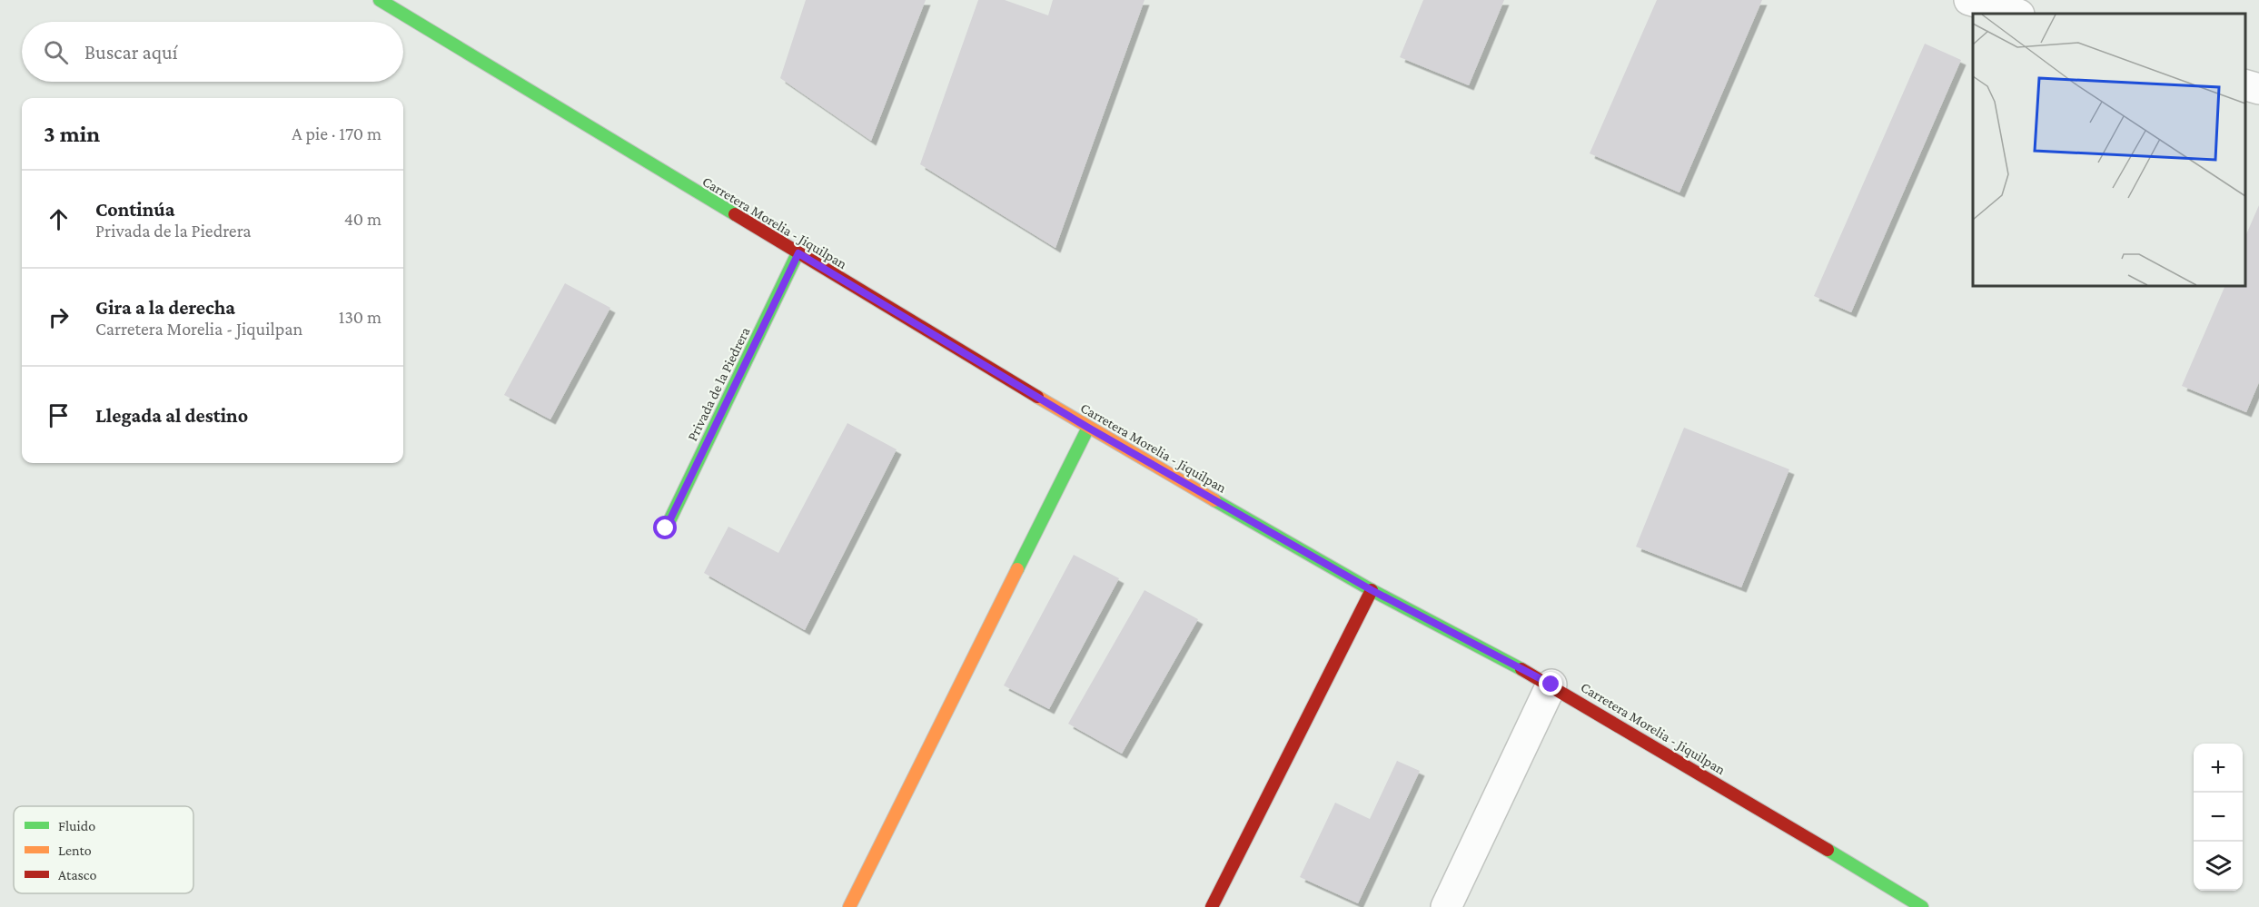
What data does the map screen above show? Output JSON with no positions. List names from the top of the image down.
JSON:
{
  "streets": {
    "main road": ["Carretera Morelia - Jiquilpan", "Privada de la Piedrera"]
  },
  "crossings": [
    ["Carretera Morelia - Jiquilpan", "Privada de la Piedrera"]
  ],
  "legend": ["Fluido", "Lento", "Atasco"],
  "page": {
    "search": "Buscar aquí",
    "heading": ["3 min", "A pie · 170 m"],
    "list": [
      ["Continúa", "Privada de la Piedrera", "40 m"],
      ["Gira a la derecha", "Carretera Morelia - Jiquilpan", "130 m"],
      "Llegada al destino"
    ],
    "map_buttons": ["+", "−"]
  }
}
